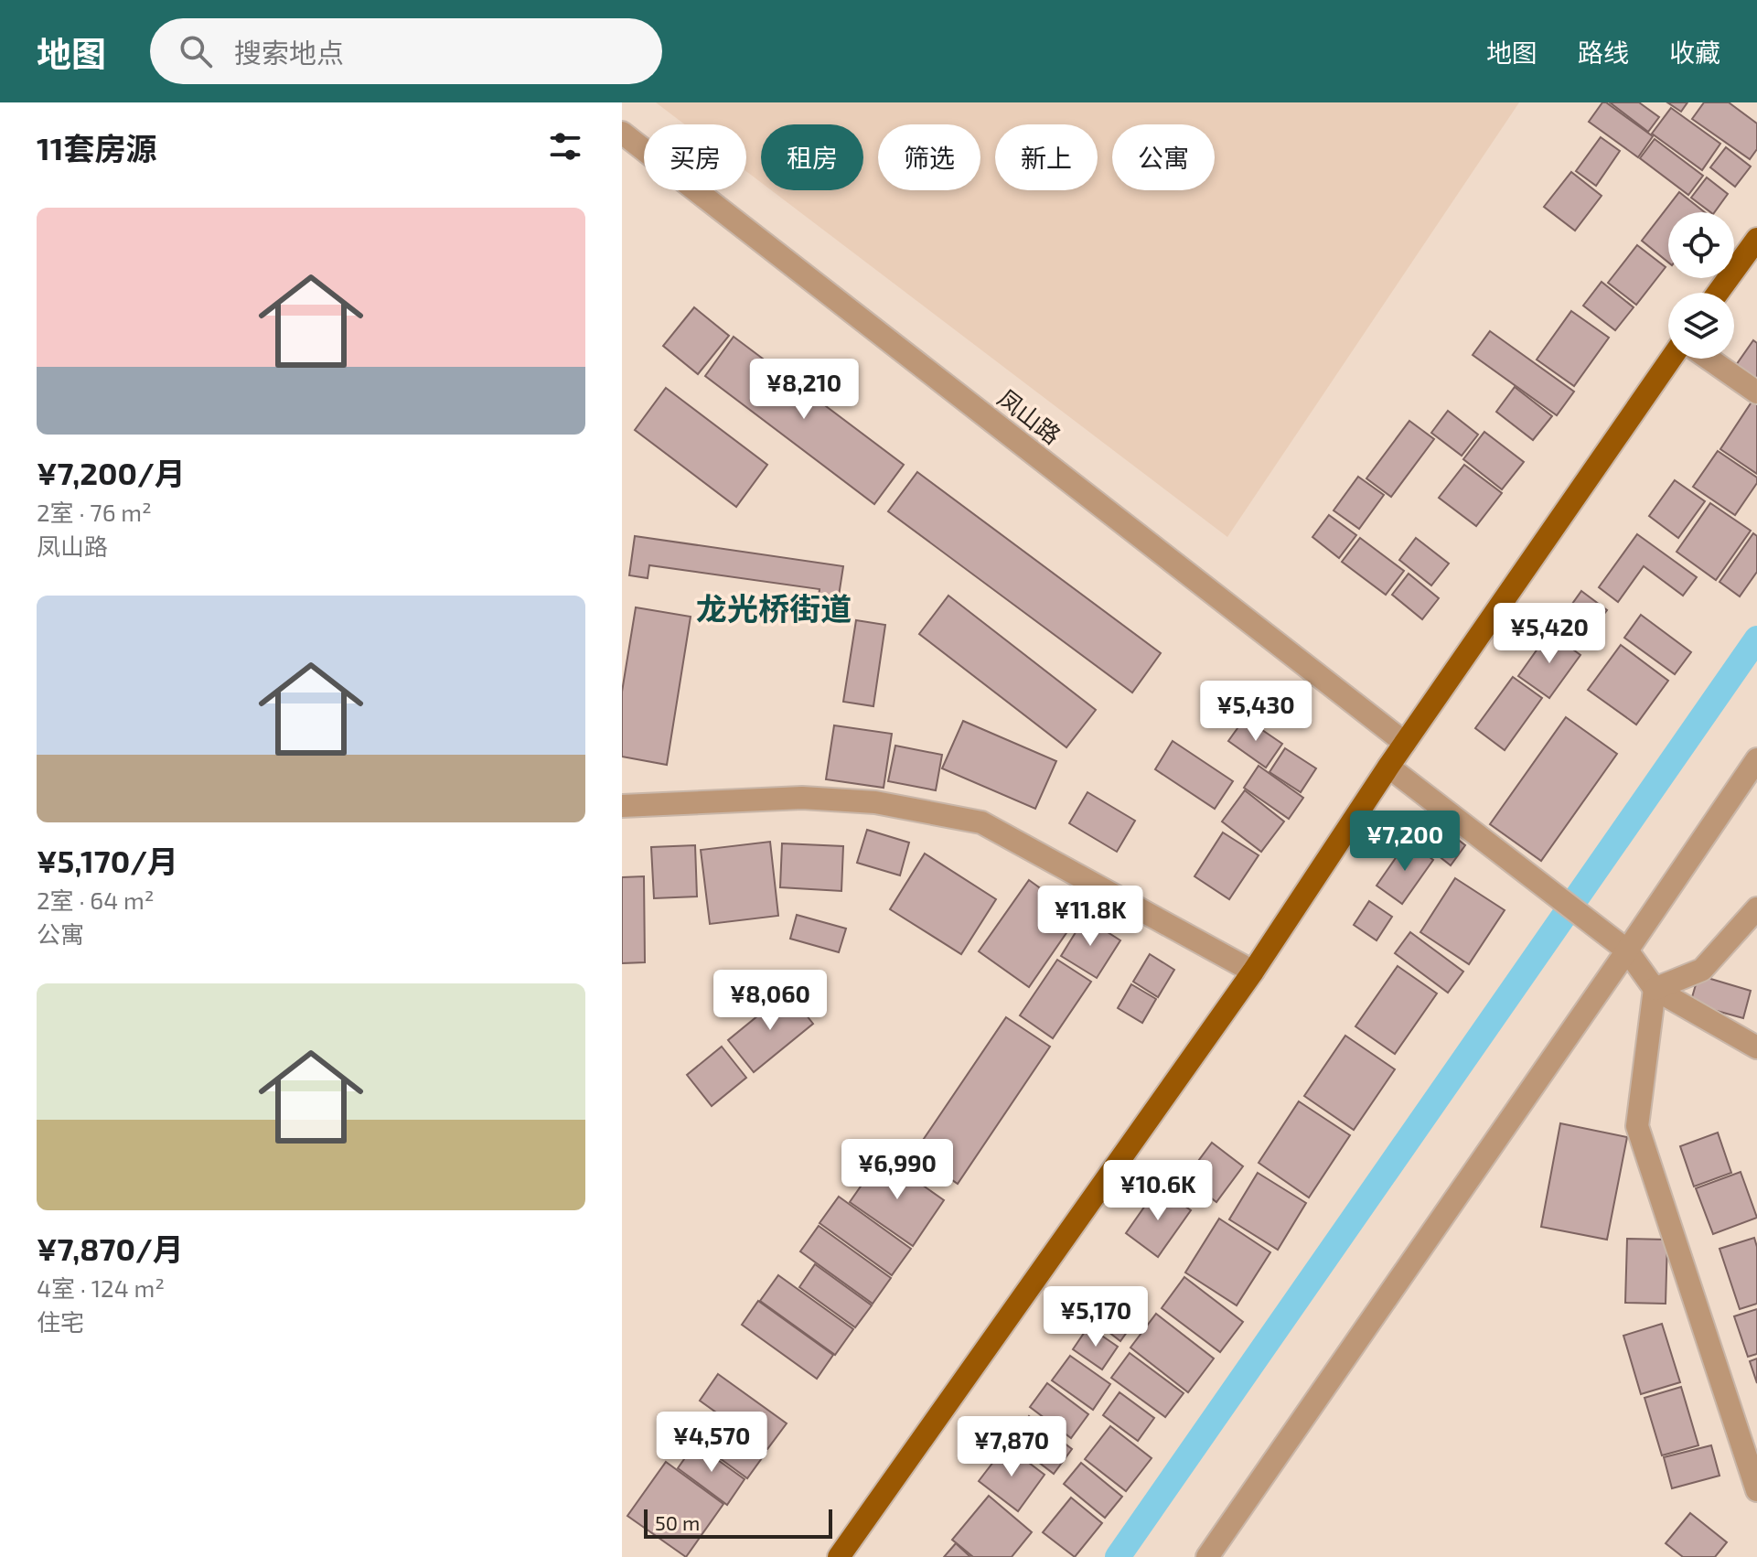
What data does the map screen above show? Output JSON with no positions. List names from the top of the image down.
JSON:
{
  "streets": {
    "street": ["凤山路"]
  },
  "districts": ["龙光桥街道"],
  "scale_bar": "50 m",
  "page": {
    "header": "地图",
    "search": "搜索地点",
    "nav": ["地图", "路线", "收藏"],
    "heading": "11套房源",
    "chip": [
      "买房",
      "租房",
      "筛选",
      "新上",
      "公寓"
    ],
    "list": [
      {
        "name": "¥7,200/月",
        "note": "2室 · 76 m² · 凤山路"
      },
      {
        "name": "¥5,170/月",
        "note": "2室 · 64 m² · 公寓"
      },
      {
        "name": "¥7,870/月",
        "note": "4室 · 124 m² · 住宅"
      }
    ],
    "price": [
      "¥8,210",
      "¥5,420",
      "¥5,430",
      "¥7,200",
      "¥11.8K",
      "¥8,060",
      "¥6,990",
      "¥10.6K",
      "¥5,170",
      "¥4,570",
      "¥7,870"
    ],
    "scale": "50 m"
  }
}
